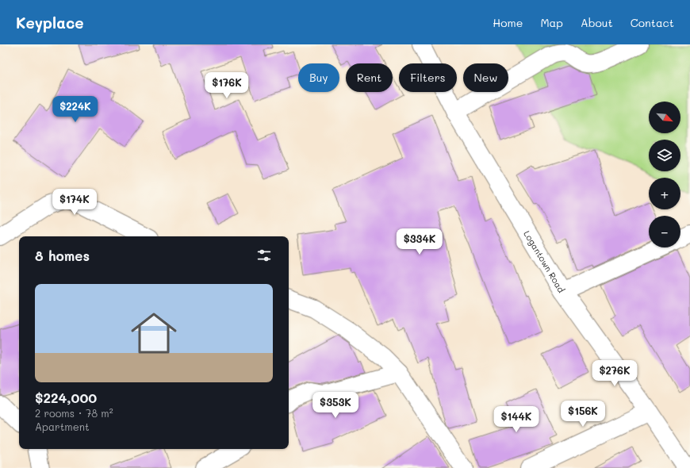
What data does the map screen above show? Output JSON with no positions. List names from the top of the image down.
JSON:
{
  "streets": {
    "street": ["Logantown Road"]
  },
  "north": "bottom right",
  "page": {
    "header": "Keyplace",
    "nav": [
      "Home",
      "Map",
      "About",
      "Contact"
    ],
    "chip": [
      "Buy",
      "Rent",
      "Filters",
      "New"
    ],
    "price": [
      "$176K",
      "$224K",
      "$174K",
      "$334K",
      "$276K",
      "$353K",
      "$156K",
      "$144K"
    ],
    "map_buttons": ["+", "−"],
    "heading": "8 homes",
    "list": [
      {
        "name": "$224,000",
        "note": "2 rooms · 78 m² · Apartment"
      }
    ]
  }
}
